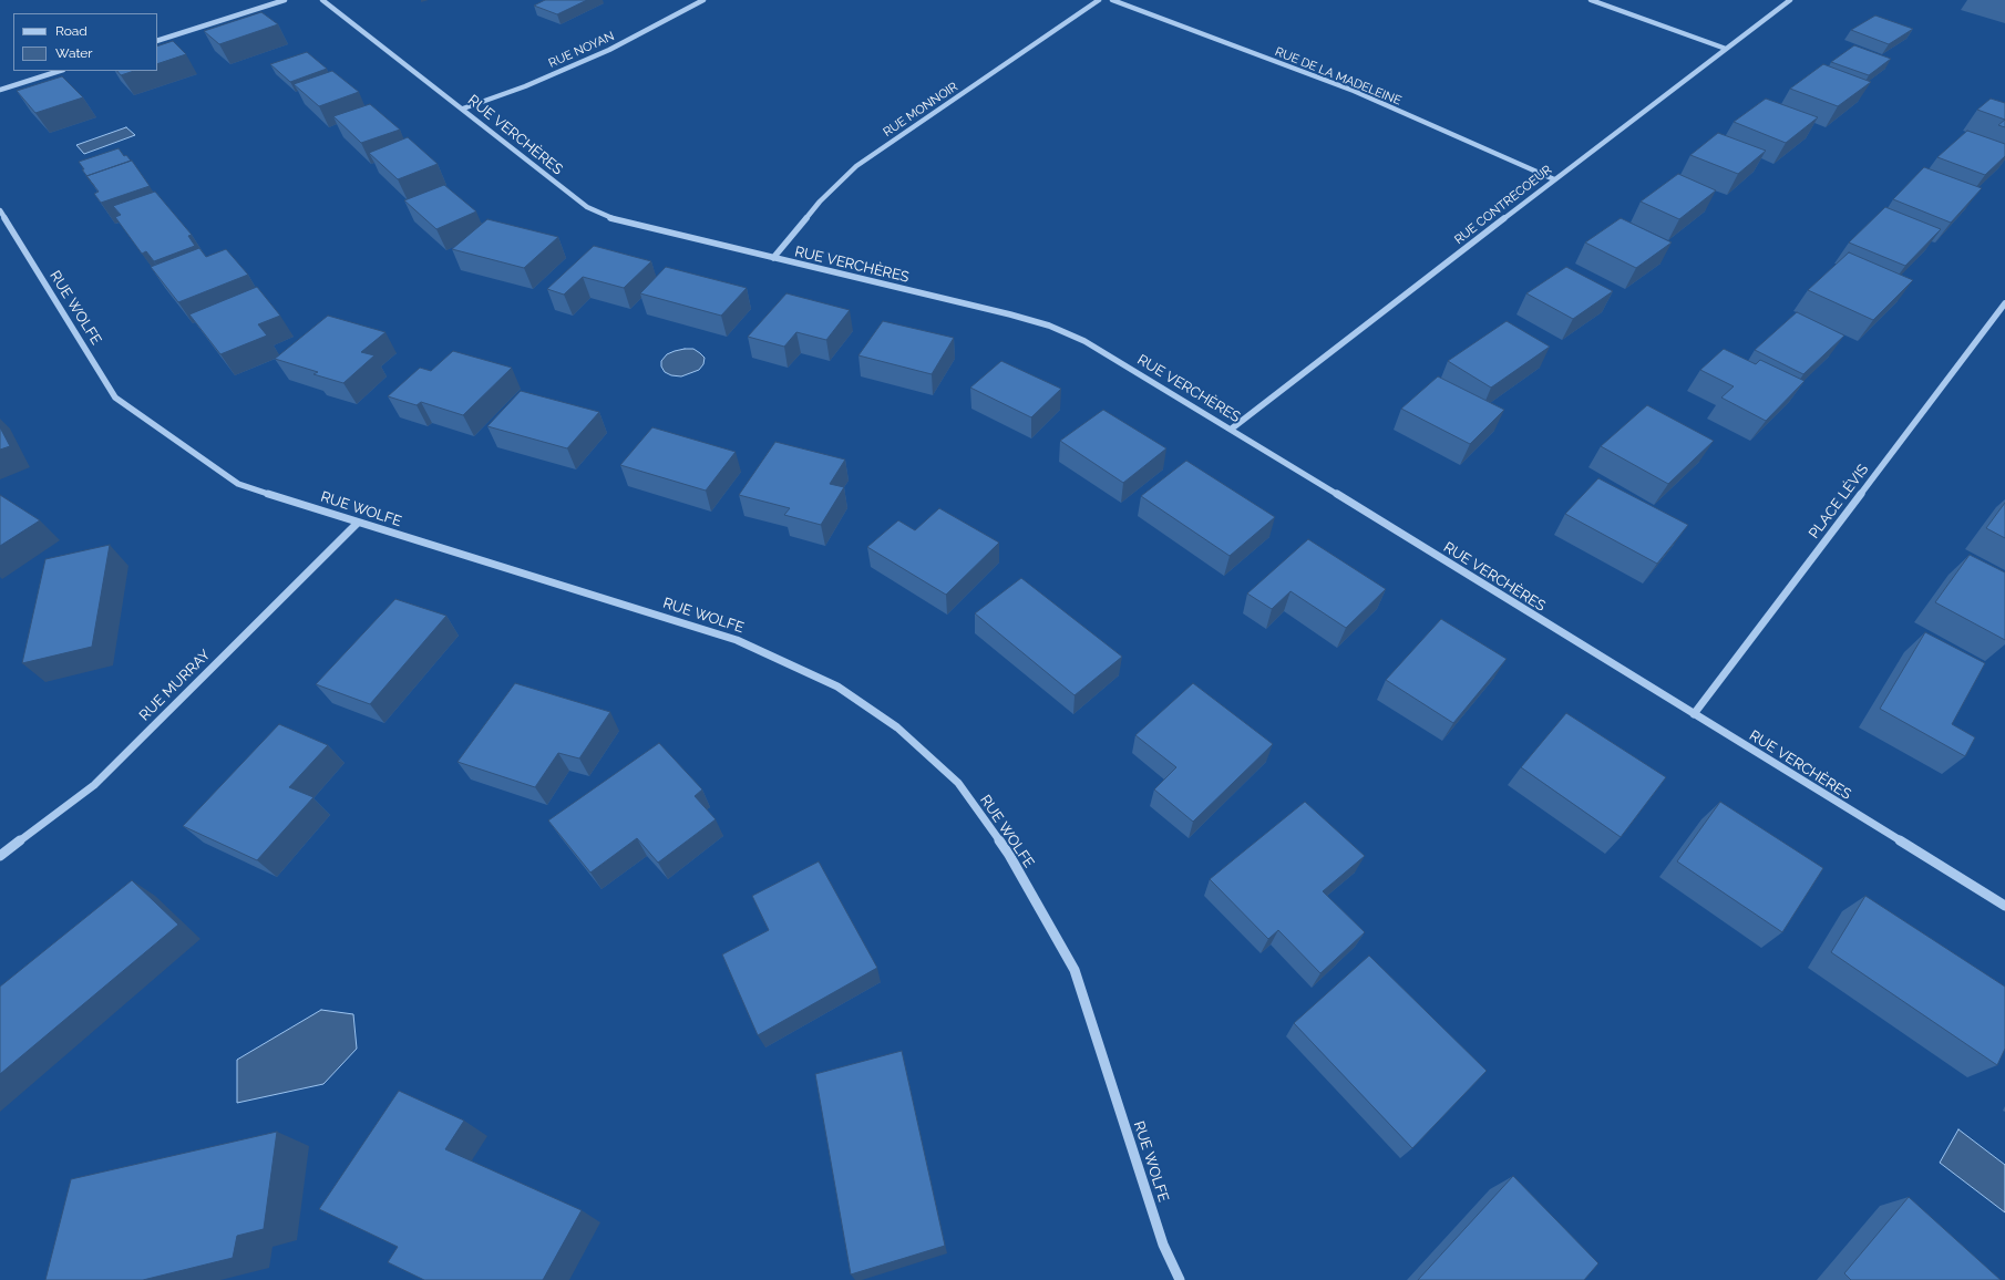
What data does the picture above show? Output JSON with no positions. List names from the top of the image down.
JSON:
{
  "streets": {
    "street": [
      "RUE NOYAN",
      "RUE DE LA MADELEINE",
      "RUE MONNOIR",
      "RUE VERCHÈRES",
      "RUE CONTRECOEUR",
      "RUE WOLFE",
      "PLACE LÉVIS",
      "RUE MURRAY"
    ]
  },
  "crossings": [
    ["RUE NOYAN", "RUE VERCHÈRES"],
    ["RUE DE LA MADELEINE", "RUE CONTRECOEUR"],
    ["RUE MONNOIR", "RUE VERCHÈRES"],
    ["RUE VERCHÈRES", "RUE CONTRECOEUR"],
    ["RUE VERCHÈRES", "PLACE LÉVIS"],
    ["RUE WOLFE", "RUE MURRAY"]
  ],
  "legend": ["Road", "Water"]
}
